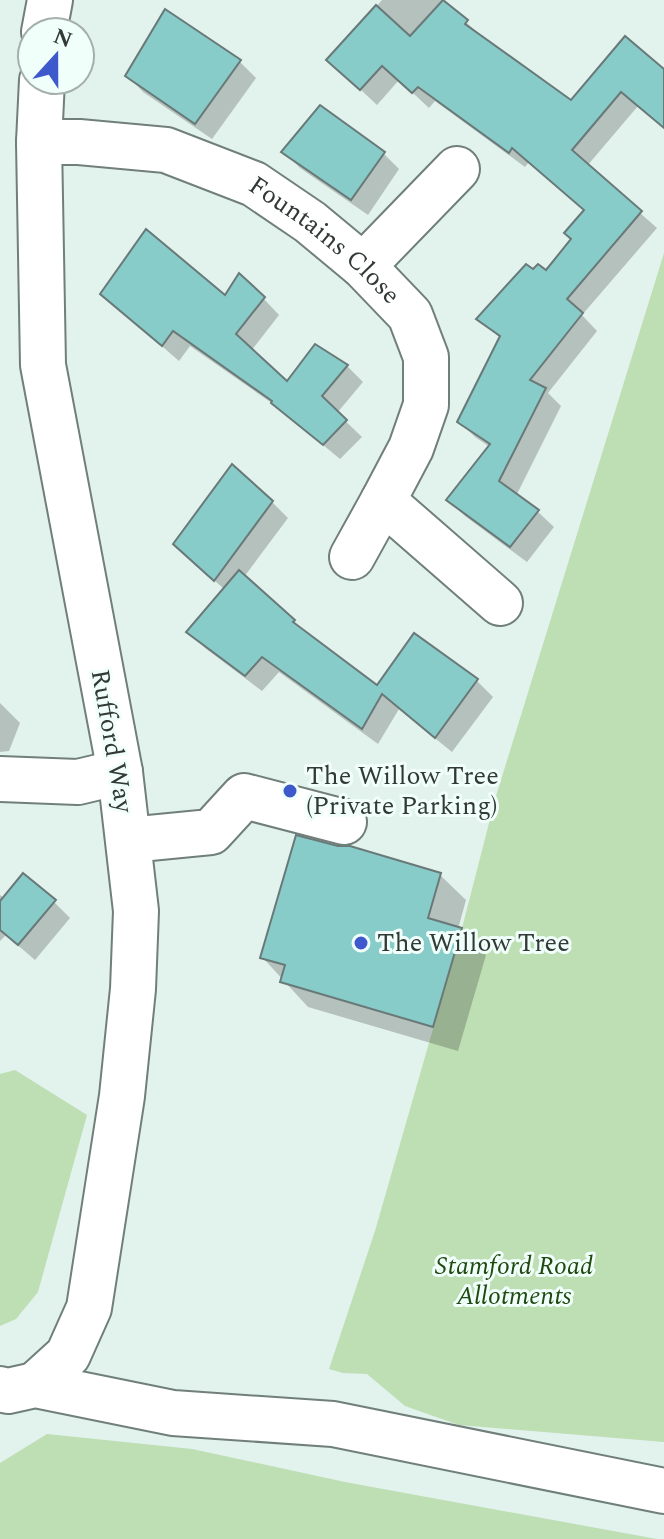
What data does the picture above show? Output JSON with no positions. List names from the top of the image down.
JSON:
{
  "streets": {
    "street": ["Fountains Close", "Rufford Way"]
  },
  "crossings": [
    ["Fountains Close", "Rufford Way"]
  ],
  "parks": ["Stamford Road Allotments"],
  "places": ["The Willow Tree (Private Parking)", "The Willow Tree"],
  "north": "top"
}
